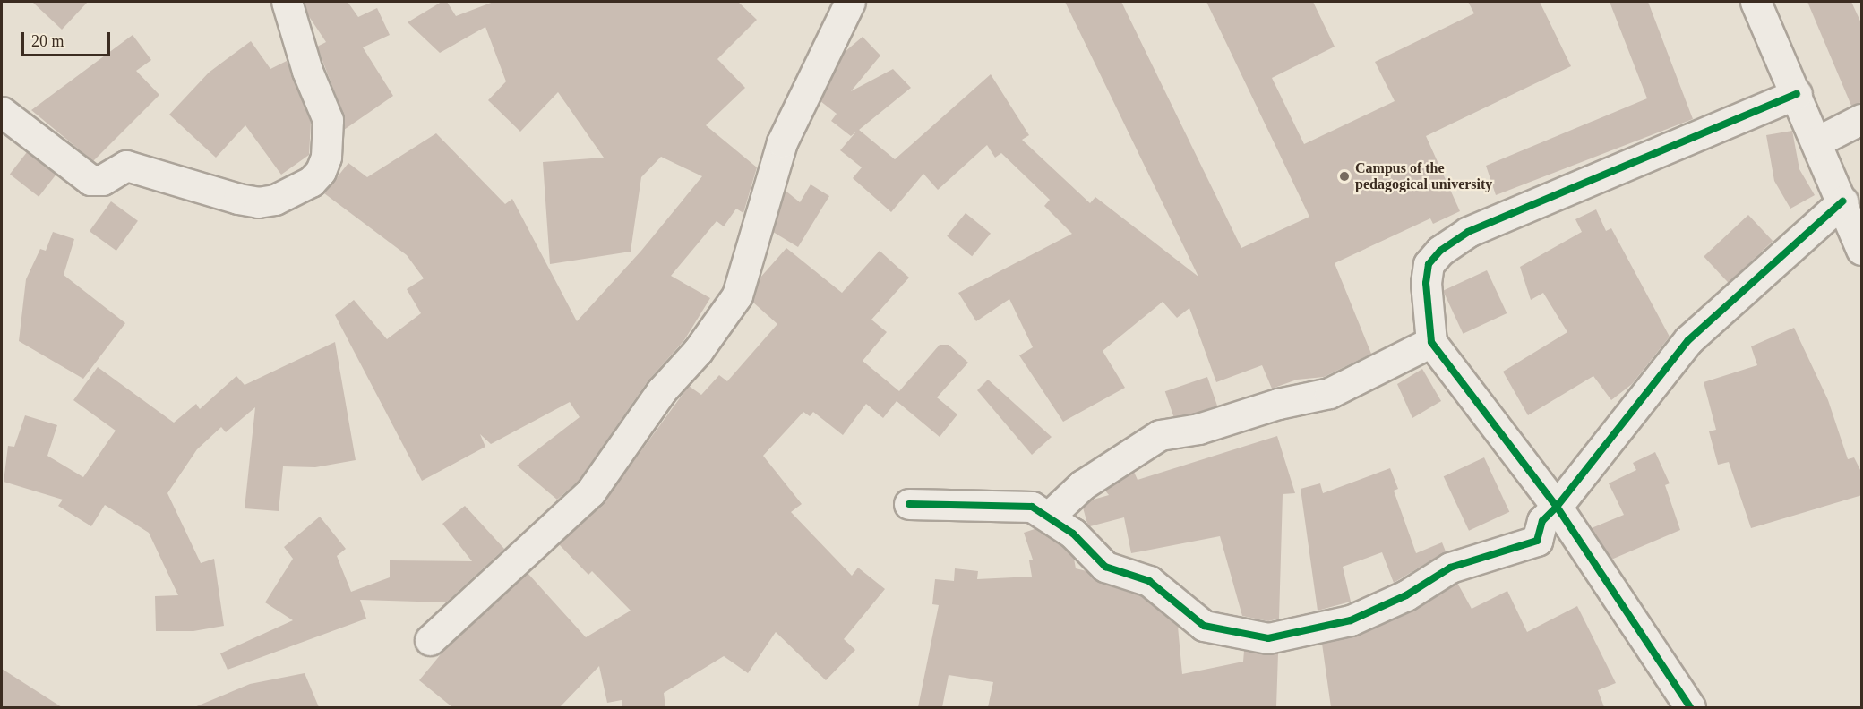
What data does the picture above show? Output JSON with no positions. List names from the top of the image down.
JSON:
{
  "places": ["Campus of the pedagogical university"],
  "scale_bar": "20 m"
}
